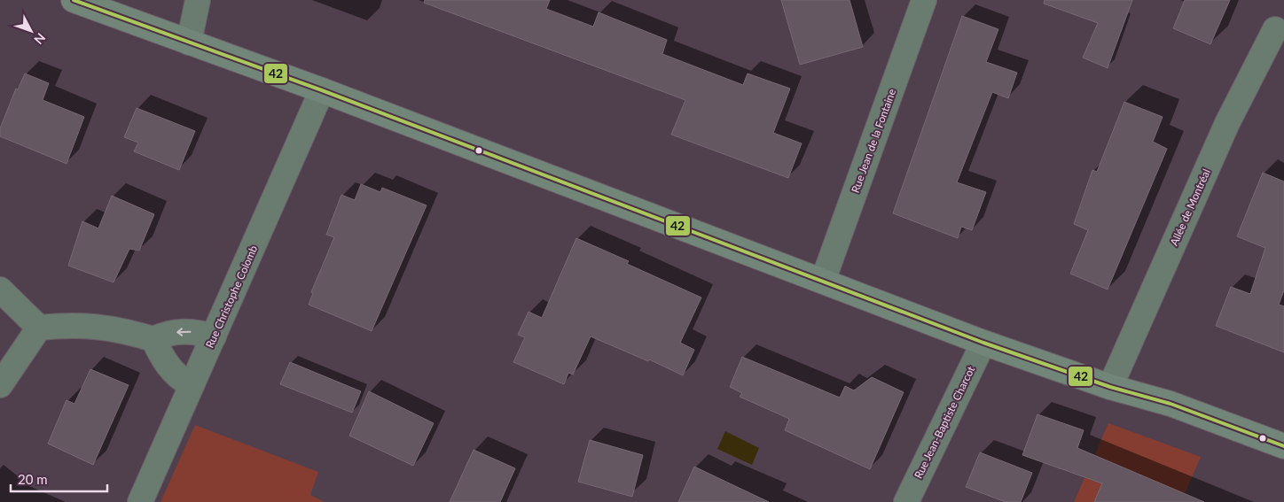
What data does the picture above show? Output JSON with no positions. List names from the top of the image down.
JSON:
{
  "streets": {
    "street": [
      "Rue Jean de la Fontaine",
      "Allée de Montréal",
      "Rue Christophe Colomb",
      "Rue Jean-Baptiste Charcot"
    ]
  },
  "lines": ["transit line 42"],
  "scale_bar": "20 m",
  "north": "bottom right"
}
